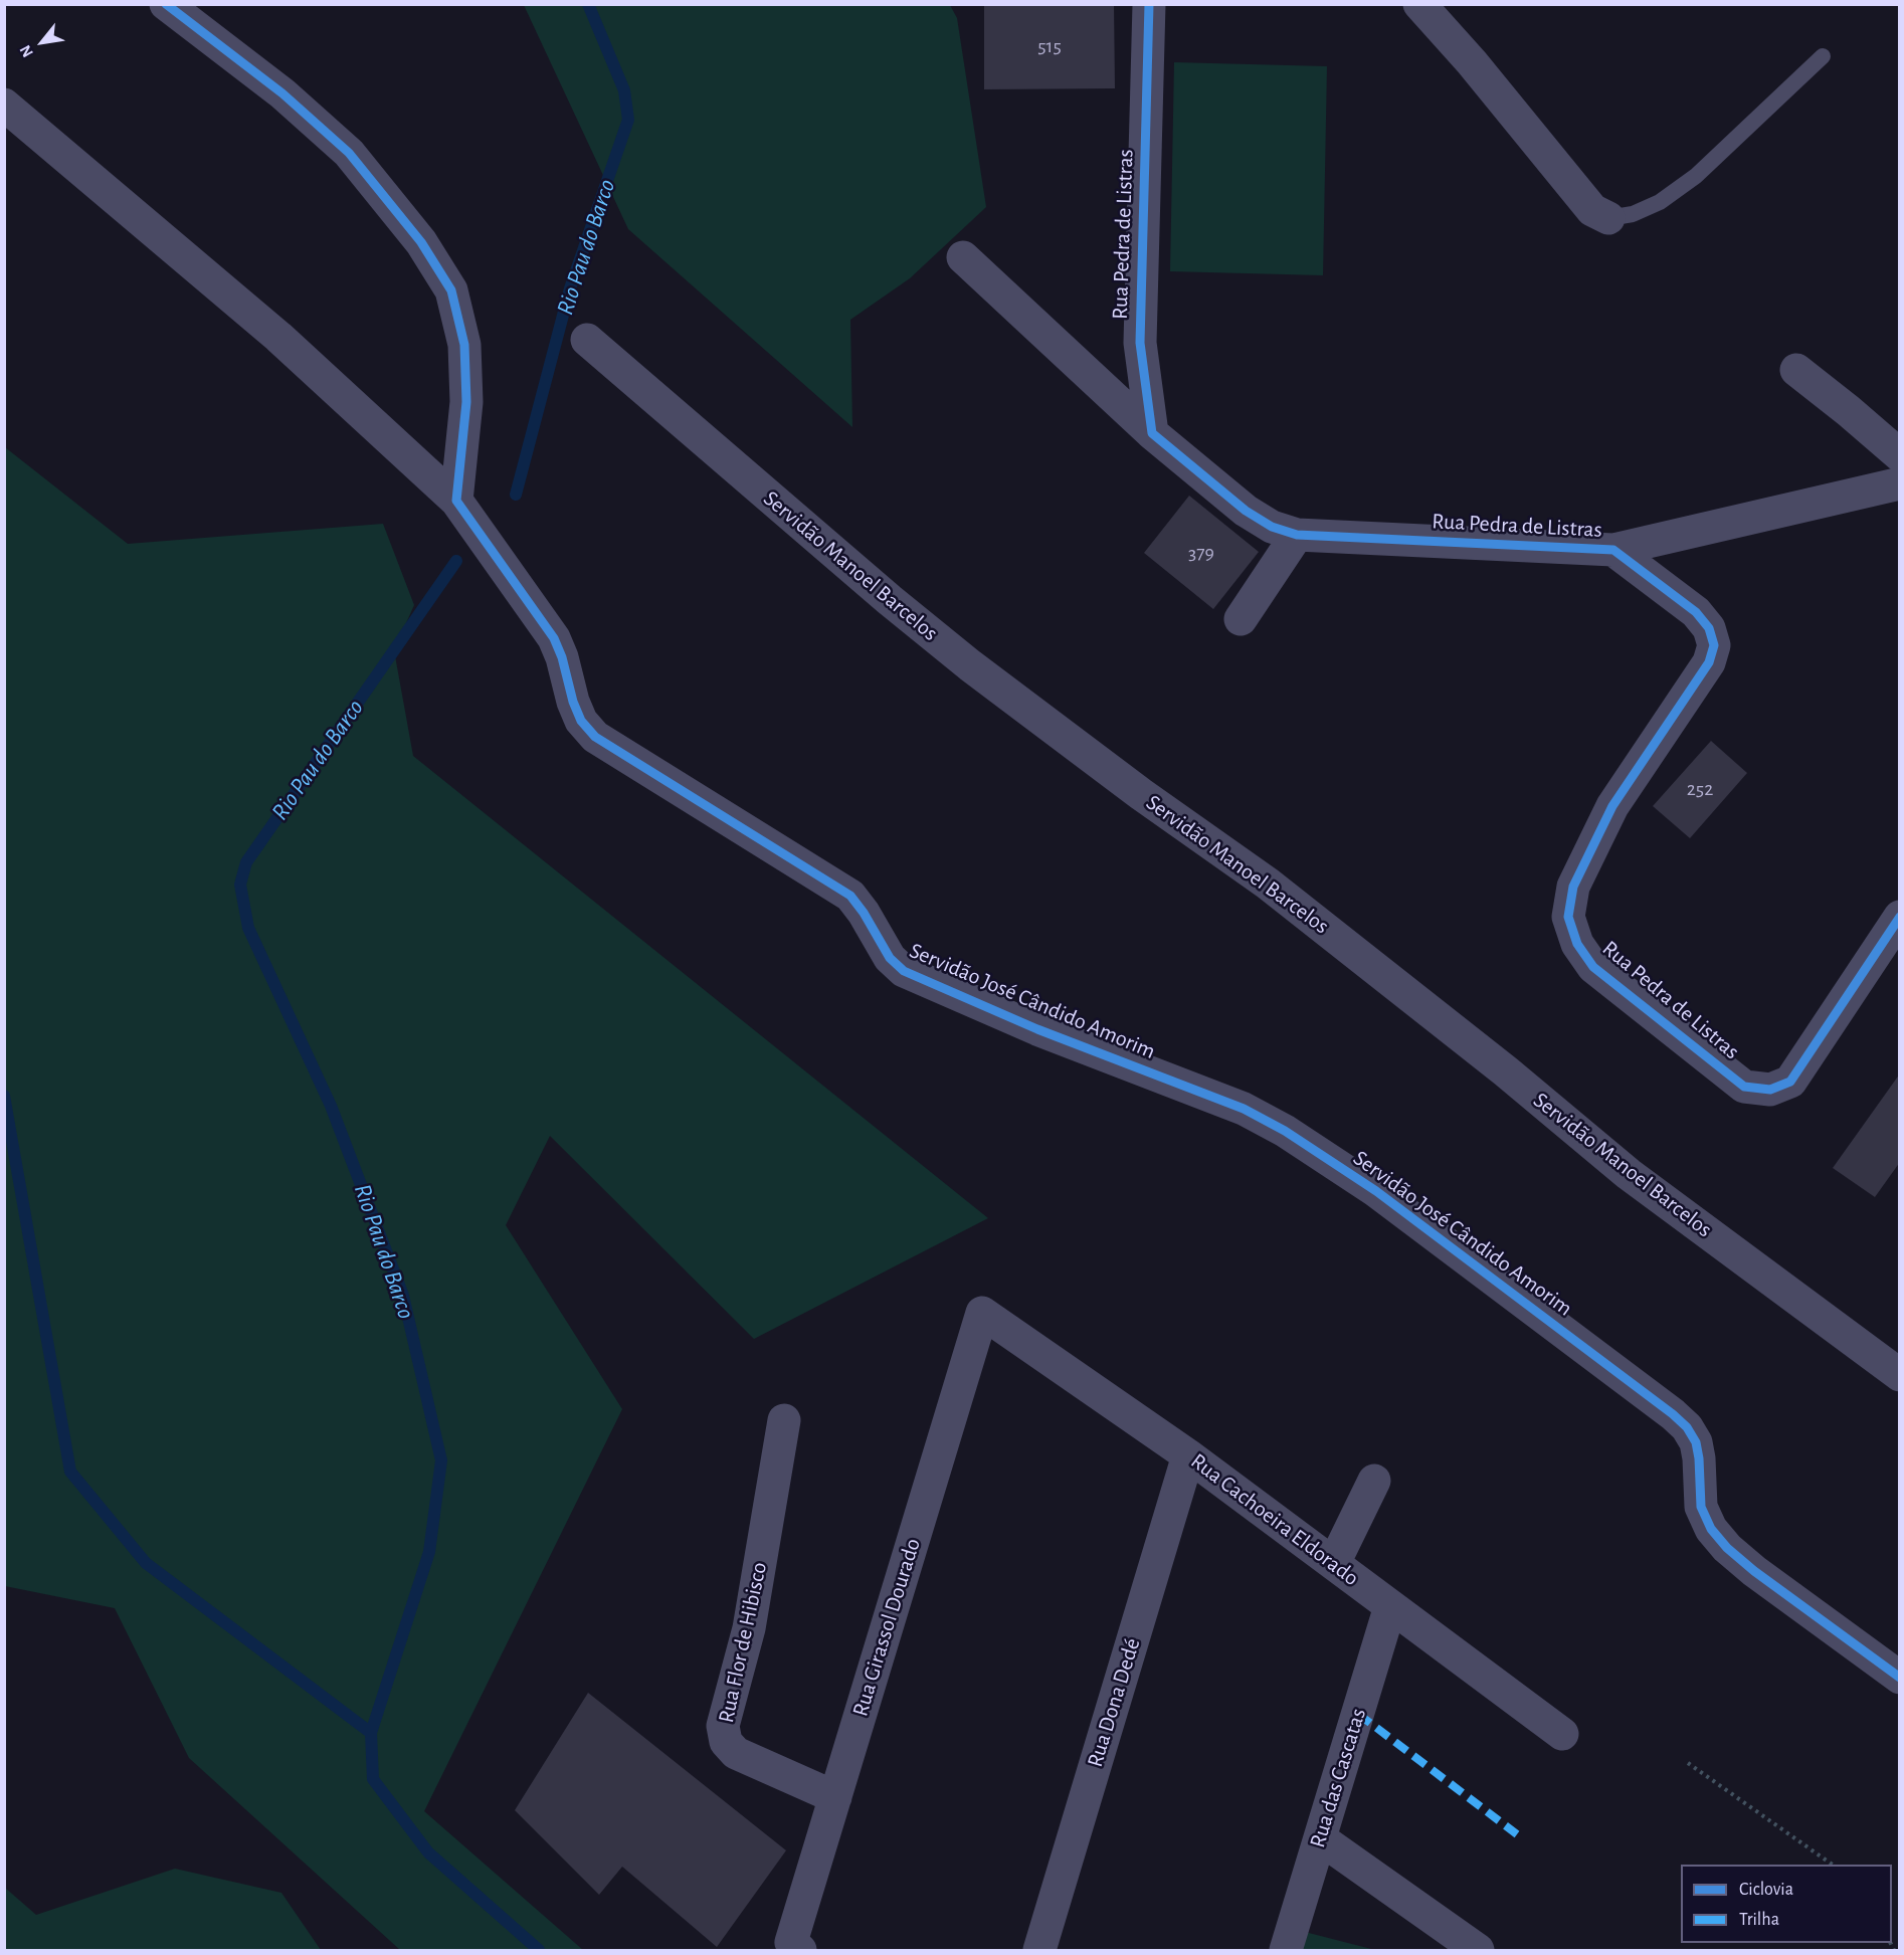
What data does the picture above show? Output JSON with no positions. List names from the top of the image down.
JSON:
{
  "streets": {
    "street": [
      "Rua Pedra de Listras",
      "Servidão Manoel Barcelos",
      "Servidão José Cândido Amorim",
      "Rua Cachoeira Eldorado",
      "Rua Girassol Dourado",
      "Rua Flor de Hibisco",
      "Rua Dona Dedé",
      "Rua das Cascatas"
    ]
  },
  "crossings": [
    ["Rua Cachoeira Eldorado", "Rua Girassol Dourado"],
    ["Rua Cachoeira Eldorado", "Rua Dona Dedé"],
    ["Rua Cachoeira Eldorado", "Rua das Cascatas"],
    ["Rua Girassol Dourado", "Rua Flor de Hibisco"]
  ],
  "water": ["Rio Pau do Barco"],
  "house_numbers": ["515", "379", "252"],
  "legend": ["Ciclovia", "Trilha"],
  "north": "bottom left"
}
